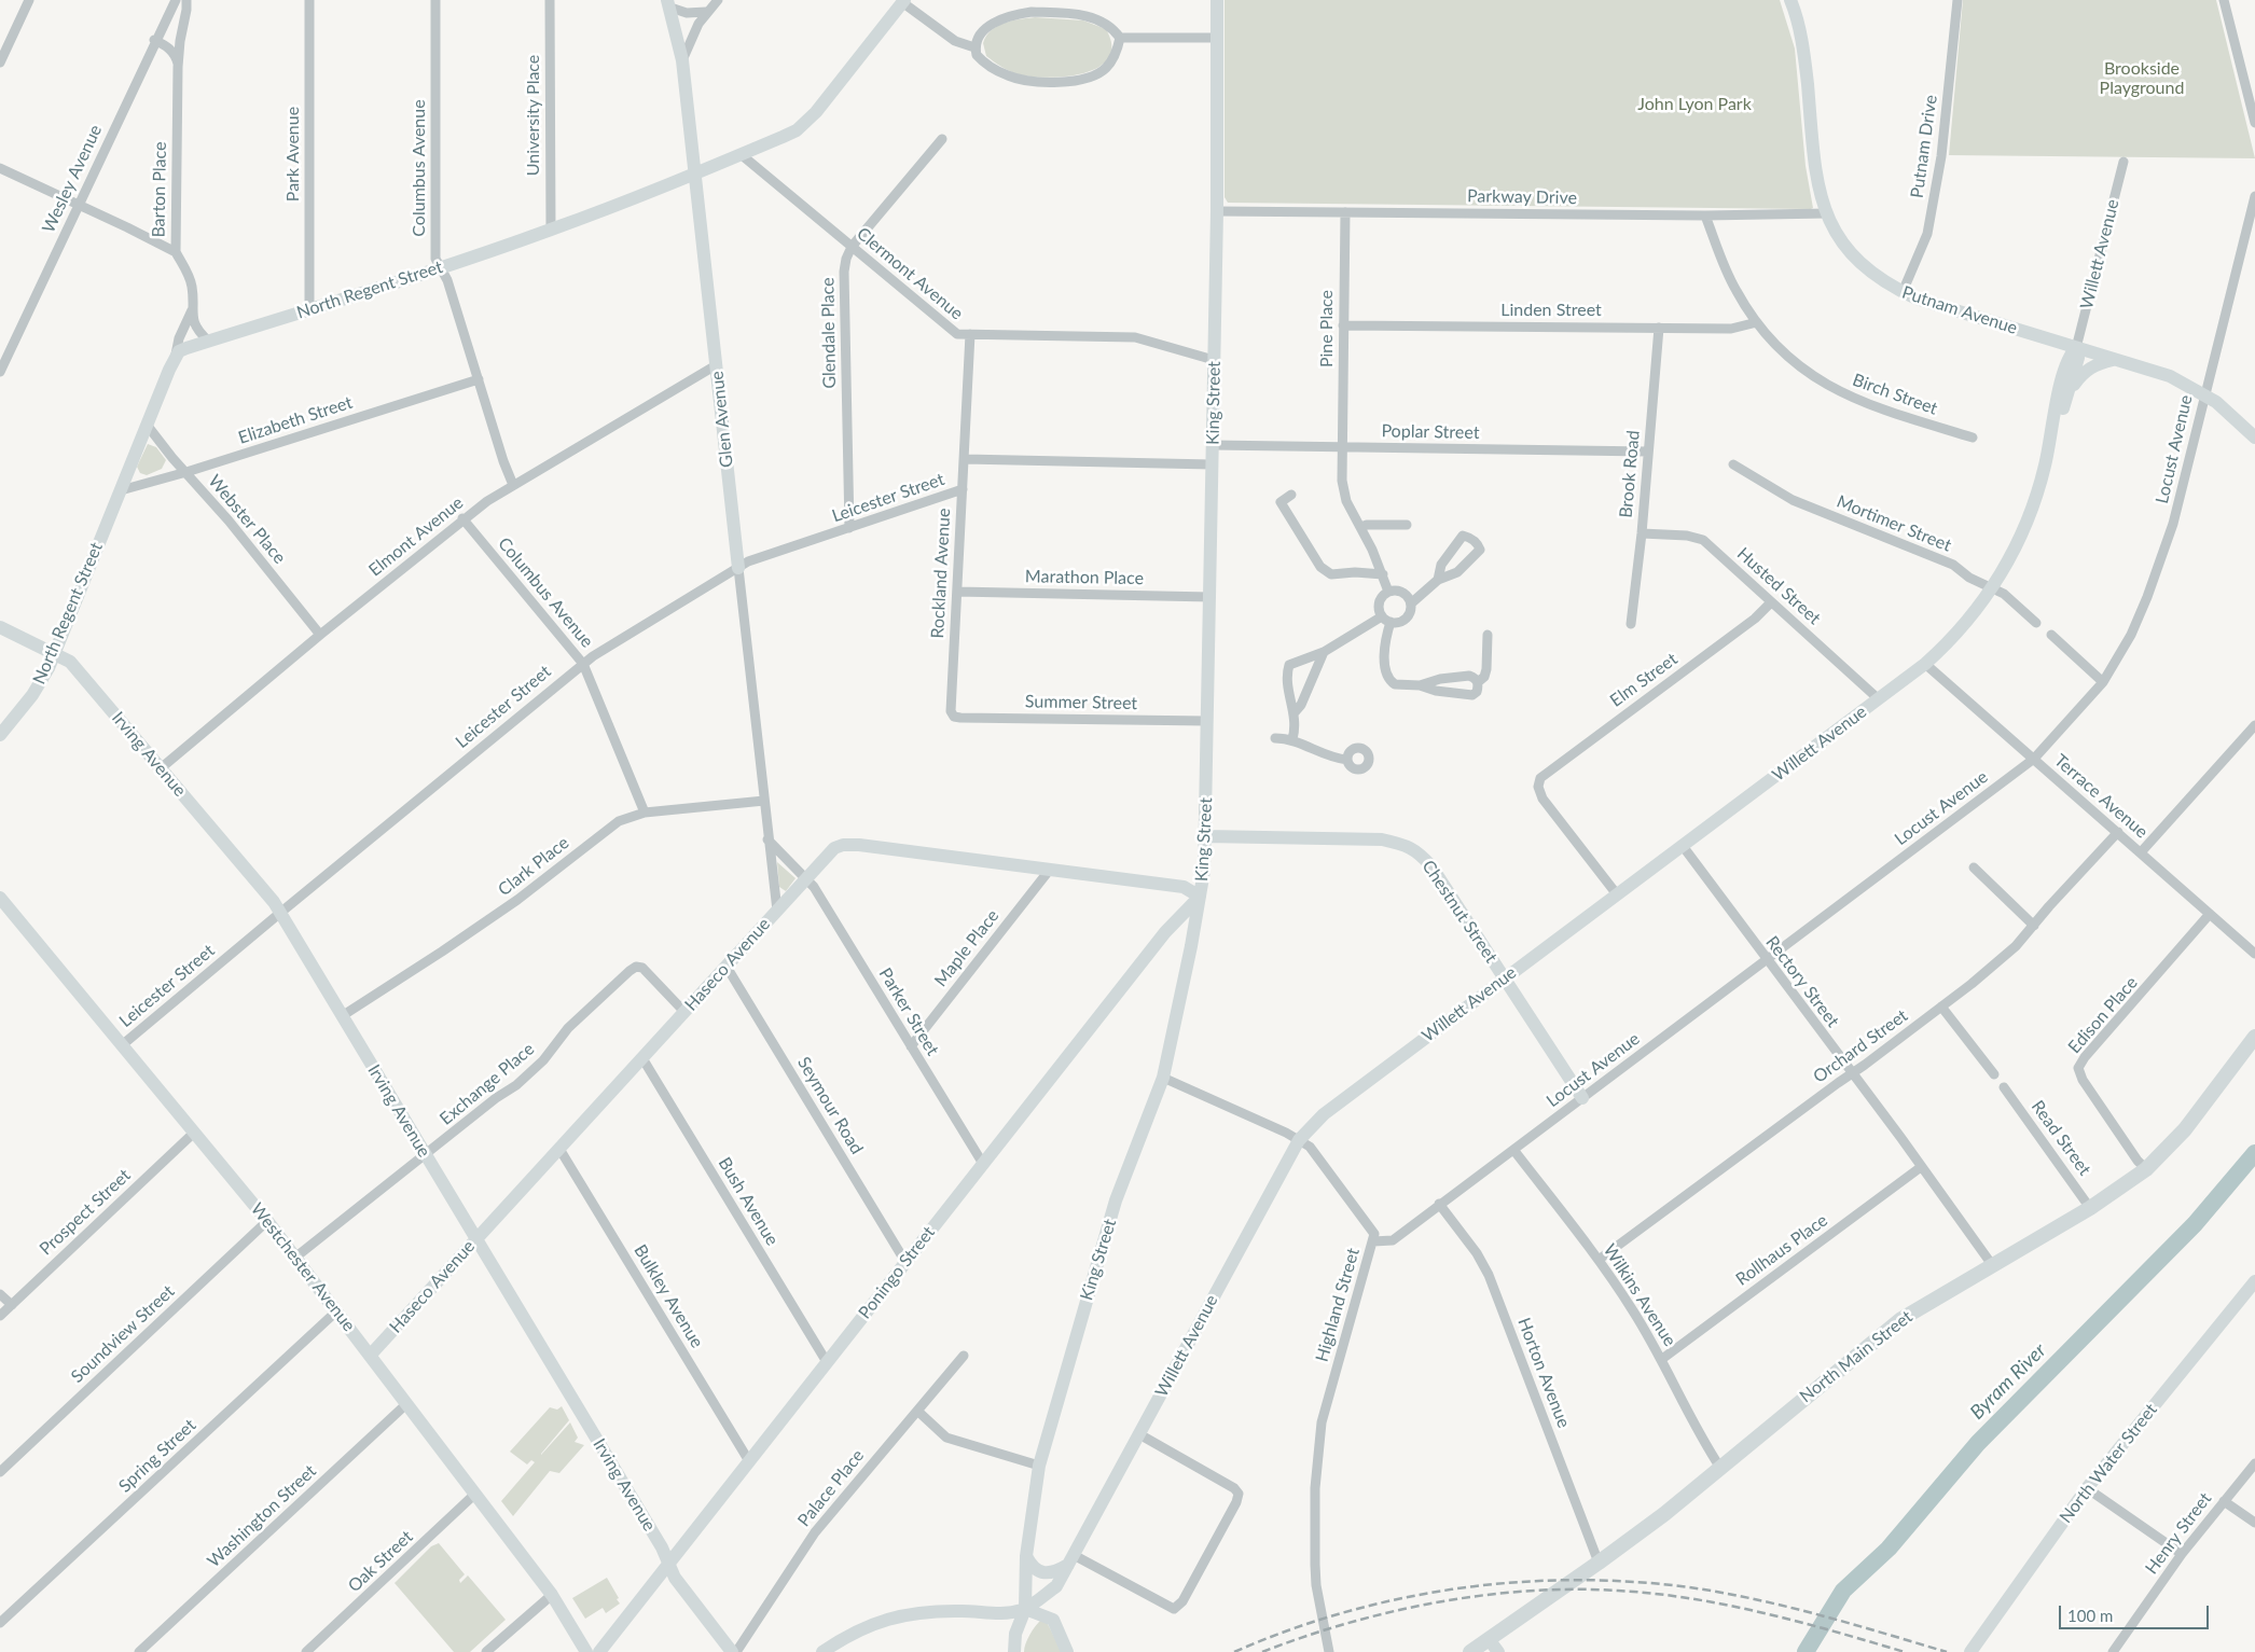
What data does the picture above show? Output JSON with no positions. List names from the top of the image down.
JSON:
{
  "streets": {
    "main road": ["North Main Street"],
    "street": [
      "University Place",
      "Putnam Drive",
      "Park Avenue",
      "Columbus Avenue",
      "Wesley Avenue",
      "Barton Place",
      "Parkway Drive",
      "Willett Avenue",
      "Clermont Avenue",
      "North Regent Street",
      "Linden Street",
      "Putnam Avenue",
      "Pine Place",
      "Glendale Place",
      "Birch Street",
      "King Street",
      "Glen Avenue",
      "Elizabeth Street",
      "Poplar Street",
      "Locust Avenue",
      "Brook Road",
      "Leicester Street",
      "Webster Place",
      "Mortimer Street",
      "Elmont Avenue",
      "Rockland Avenue",
      "Marathon Place",
      "Husted Street",
      "Elm Street",
      "Summer Street",
      "Irving Avenue",
      "Terrace Avenue",
      "Clark Place",
      "Chestnut Street",
      "Maple Place",
      "Haseco Avenue",
      "Rectory Street",
      "Parker Street",
      "Edison Place",
      "Orchard Street",
      "Exchange Place",
      "Seymour Road",
      "Read Street",
      "Bush Avenue",
      "Prospect Street",
      "Rollhaus Place",
      "Westchester Avenue",
      "Poningo Street",
      "Wilkins Avenue",
      "Bulkley Avenue",
      "Highland Street",
      "Soundview Street",
      "Horton Avenue",
      "Spring Street",
      "North Water Street",
      "Palace Place",
      "Washington Street",
      "Henry Street",
      "Oak Street"
    ]
  },
  "crossings": [
    ["University Place", "North Regent Street"],
    ["Putnam Drive", "Putnam Avenue"],
    ["Park Avenue", "North Regent Street"],
    ["Columbus Avenue", "North Regent Street"],
    ["Columbus Avenue", "Elizabeth Street"],
    ["Columbus Avenue", "Leicester Street"],
    ["Columbus Avenue", "Elmont Avenue"],
    ["Columbus Avenue", "Clark Place"],
    ["Barton Place", "North Regent Street"],
    ["Parkway Drive", "Putnam Avenue"],
    ["Parkway Drive", "Pine Place"],
    ["Parkway Drive", "Birch Street"],
    ["Parkway Drive", "King Street"],
    ["Willett Avenue", "Putnam Avenue"],
    ["Willett Avenue", "King Street"],
    ["Willett Avenue", "Mortimer Street"],
    ["Willett Avenue", "Husted Street"],
    ["Willett Avenue", "Elm Street"],
    ["Willett Avenue", "Terrace Avenue"],
    ["Willett Avenue", "Chestnut Street"],
    ["Willett Avenue", "Rectory Street"],
    ["Willett Avenue", "Highland Street"],
    ["Clermont Avenue", "North Regent Street"],
    ["Clermont Avenue", "Glendale Place"],
    ["Clermont Avenue", "King Street"],
    ["Clermont Avenue", "Rockland Avenue"],
    ["North Regent Street", "Glen Avenue"],
    ["North Regent Street", "Elizabeth Street"],
    ["North Regent Street", "Webster Place"],
    ["North Regent Street", "Irving Avenue"],
    ["Linden Street", "Pine Place"],
    ["Linden Street", "Birch Street"],
    ["Linden Street", "Brook Road"],
    ["Putnam Avenue", "Locust Avenue"],
    ["Pine Place", "Poplar Street"],
    ["Glendale Place", "Leicester Street"],
    ["King Street", "Poplar Street"],
    ["King Street", "Marathon Place"],
    ["King Street", "Summer Street"],
    ["King Street", "Chestnut Street"],
    ["King Street", "Haseco Avenue"],
    ["King Street", "Poningo Street"],
    ["King Street", "Highland Street"],
    ["Glen Avenue", "Leicester Street"],
    ["Glen Avenue", "Elmont Avenue"],
    ["Glen Avenue", "Clark Place"],
    ["Glen Avenue", "Haseco Avenue"],
    ["Elizabeth Street", "Webster Place"],
    ["Poplar Street", "Brook Road"],
    ["Locust Avenue", "Terrace Avenue"],
    ["Locust Avenue", "Chestnut Street"],
    ["Locust Avenue", "Rectory Street"],
    ["Locust Avenue", "Wilkins Avenue"],
    ["Locust Avenue", "Highland Street"],
    ["Locust Avenue", "Horton Avenue"],
    ["Brook Road", "Husted Street"],
    ["Leicester Street", "Rockland Avenue"],
    ["Leicester Street", "Irving Avenue"],
    ["Leicester Street", "Westchester Avenue"],
    ["Webster Place", "Elmont Avenue"],
    ["Elmont Avenue", "Irving Avenue"],
    ["Rockland Avenue", "Marathon Place"],
    ["Rockland Avenue", "Summer Street"],
    ["Husted Street", "Elm Street"],
    ["Irving Avenue", "Clark Place"],
    ["Irving Avenue", "Haseco Avenue"],
    ["Irving Avenue", "Exchange Place"],
    ["Irving Avenue", "Poningo Street"],
    ["Terrace Avenue", "Edison Place"],
    ["Terrace Avenue", "Orchard Street"],
    ["Maple Place", "Haseco Avenue"],
    ["Maple Place", "Parker Street"],
    ["Haseco Avenue", "Parker Street"],
    ["Haseco Avenue", "Exchange Place"],
    ["Haseco Avenue", "Seymour Road"],
    ["Haseco Avenue", "Bush Avenue"],
    ["Haseco Avenue", "Westchester Avenue"],
    ["Haseco Avenue", "Poningo Street"],
    ["Haseco Avenue", "Bulkley Avenue"],
    ["Rectory Street", "Orchard Street"],
    ["Rectory Street", "Rollhaus Place"],
    ["Rectory Street", "North Main Street"],
    ["Parker Street", "Poningo Street"],
    ["Edison Place", "North Main Street"],
    ["Orchard Street", "Wilkins Avenue"],
    ["Exchange Place", "Westchester Avenue"],
    ["Seymour Road", "Poningo Street"],
    ["Read Street", "North Main Street"],
    ["Bush Avenue", "Poningo Street"],
    ["Prospect Street", "Westchester Avenue"],
    ["Rollhaus Place", "Wilkins Avenue"],
    ["Westchester Avenue", "Soundview Street"],
    ["Westchester Avenue", "Spring Street"],
    ["Westchester Avenue", "Washington Street"],
    ["Westchester Avenue", "Oak Street"],
    ["Poningo Street", "Bulkley Avenue"],
    ["Wilkins Avenue", "North Main Street"],
    ["North Main Street", "Horton Avenue"]
  ],
  "water": ["Byram River"],
  "parks": ["Brookside Playground", "John Lyon Park"],
  "scale_bar": "100 m"
}
